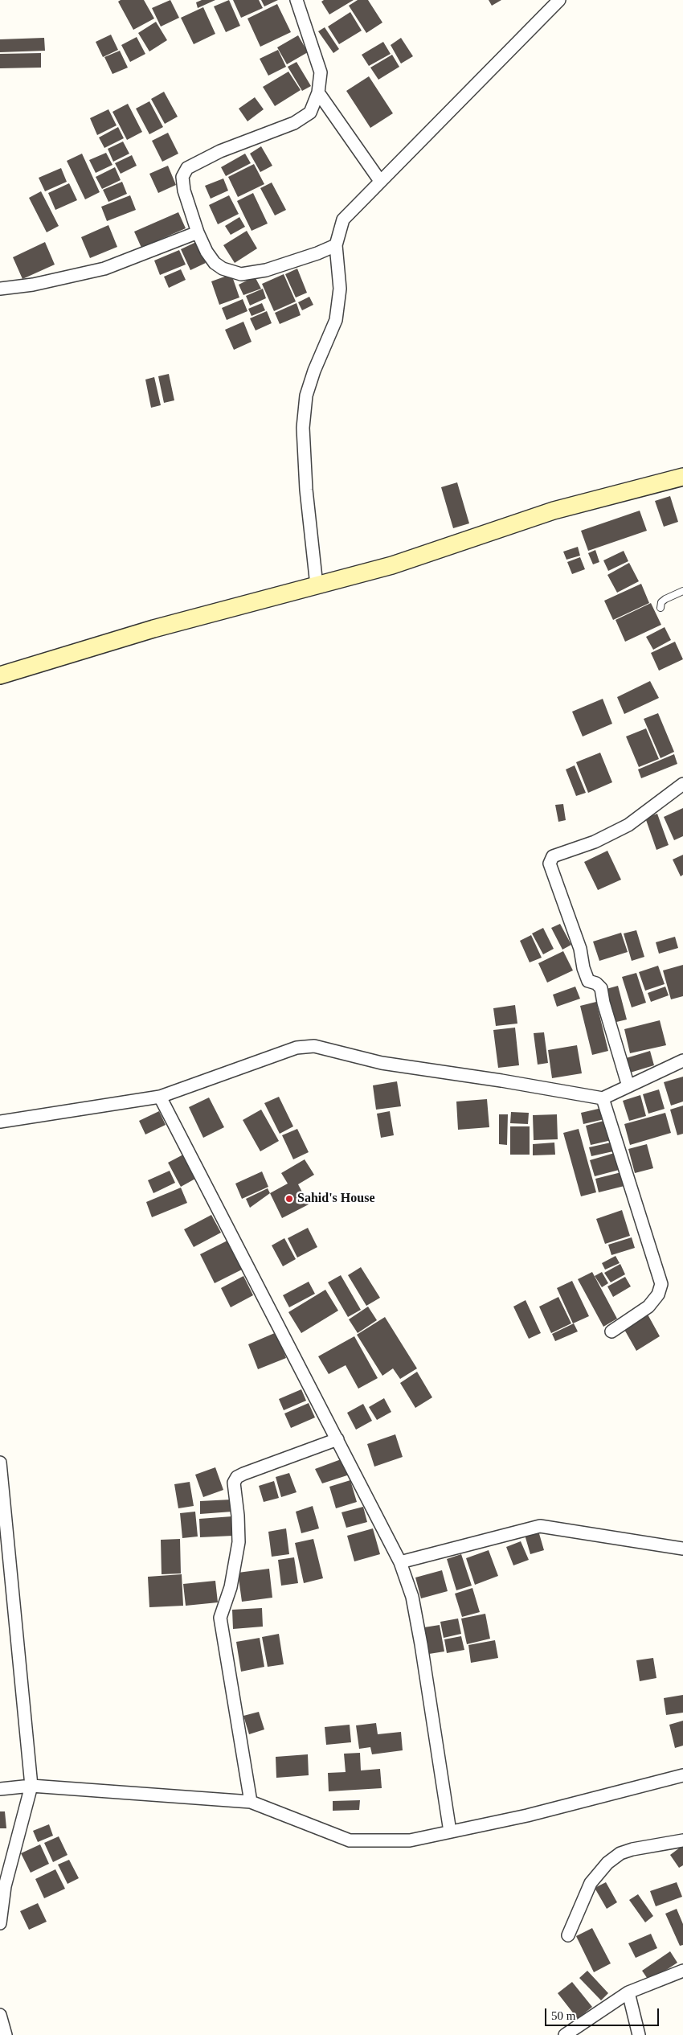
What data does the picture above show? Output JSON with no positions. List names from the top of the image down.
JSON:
{
  "places": ["Sahid's House"],
  "scale_bar": "50 m"
}
